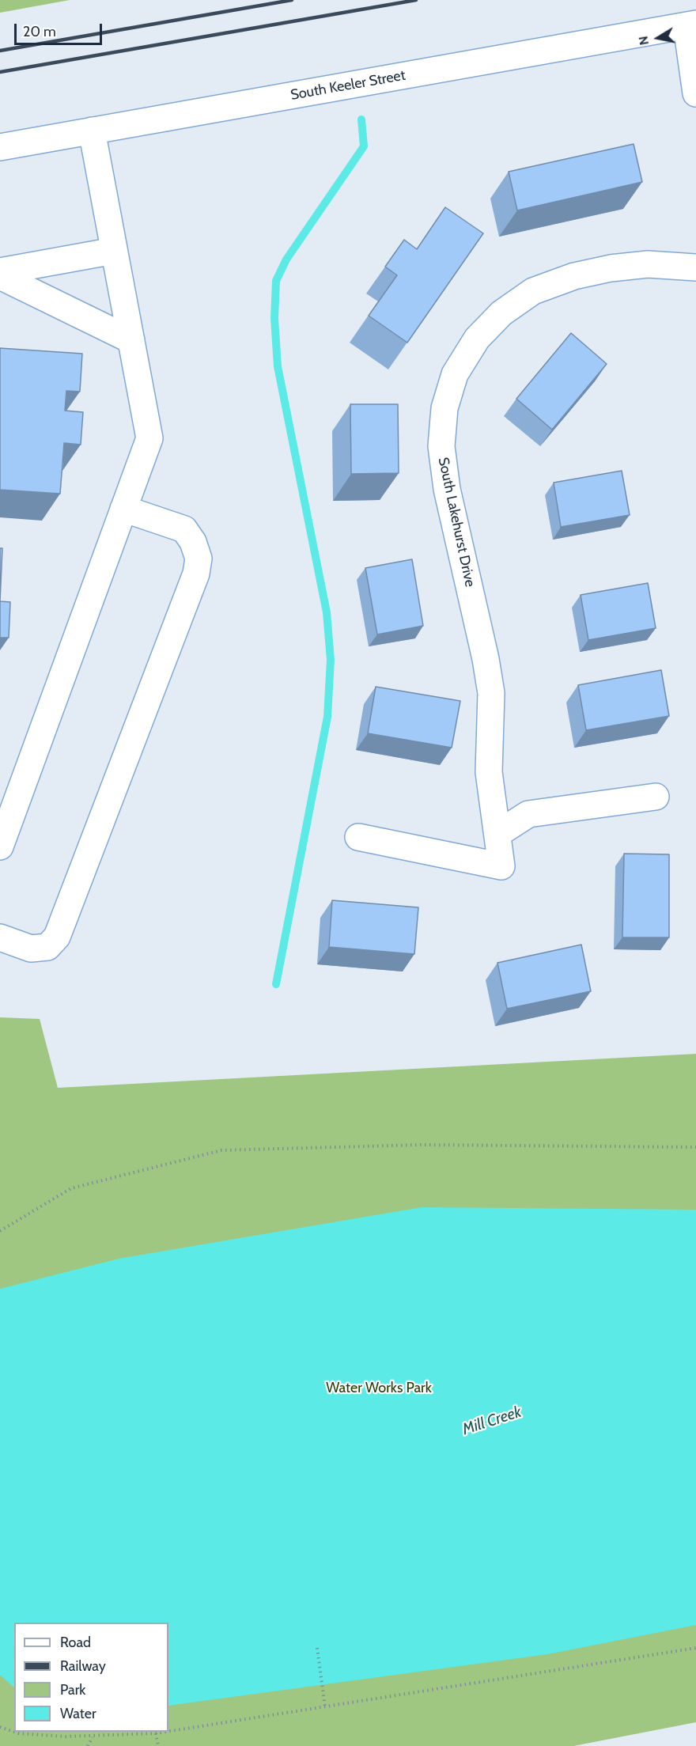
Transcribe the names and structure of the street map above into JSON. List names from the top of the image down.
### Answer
{
  "streets": {
    "street": ["South Keeler Street", "South Lakehurst Drive"]
  },
  "water": ["Mill Creek"],
  "parks": ["Water Works Park"],
  "legend": [
    "Road",
    "Railway",
    "Park",
    "Water"
  ],
  "scale_bar": "20 m",
  "north": "left"
}
